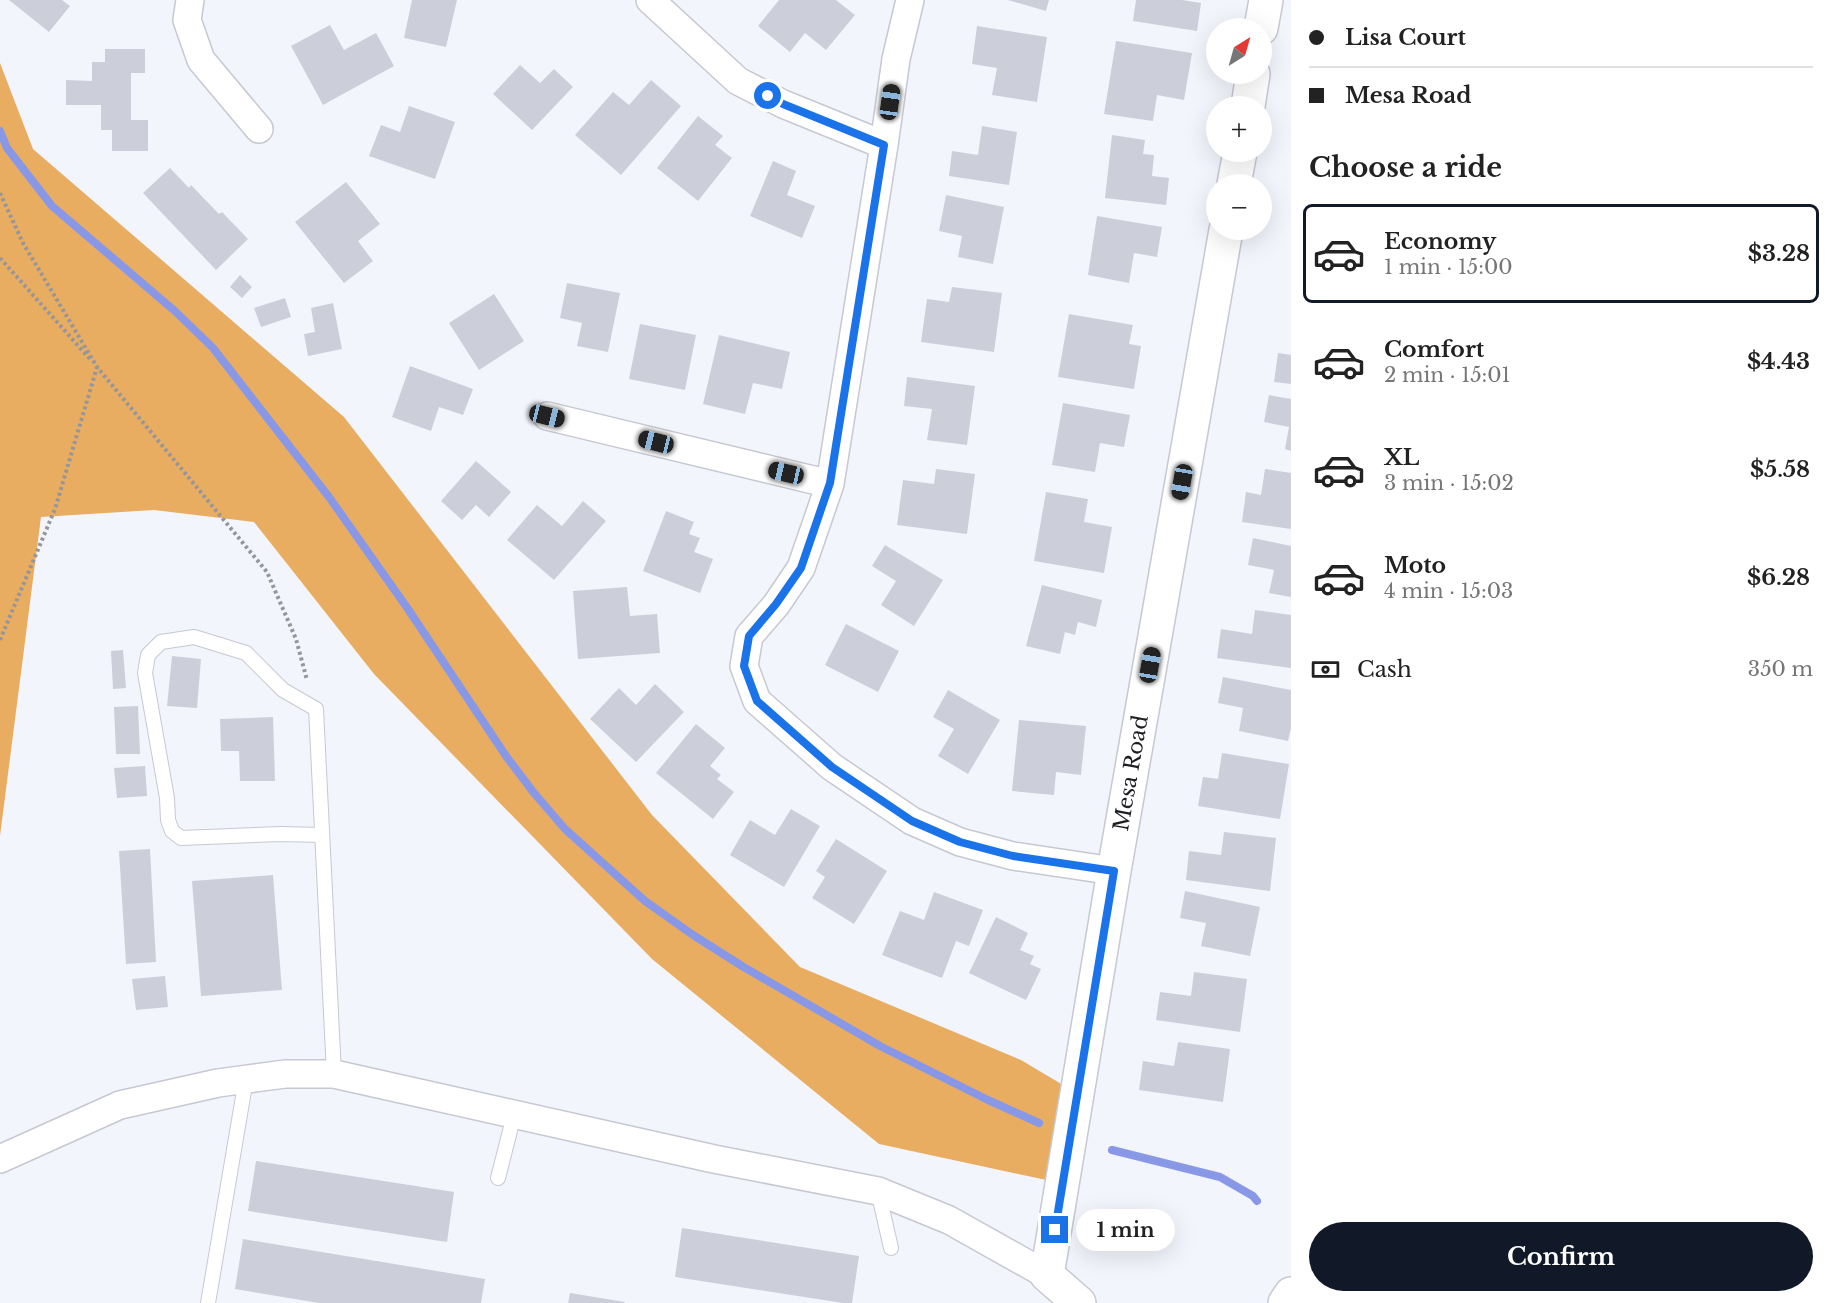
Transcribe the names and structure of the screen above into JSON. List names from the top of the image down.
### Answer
{
  "streets": {
    "street": ["Mesa Road"]
  },
  "north": "top right",
  "page": {
    "banner": ["Lisa Court", "Mesa Road"],
    "map_buttons": ["+", "−"],
    "heading": "Choose a ride",
    "list": [
      {
        "name": "Economy",
        "note": "1 min · 15:00",
        "value": "$3.28"
      },
      {
        "name": "Comfort",
        "note": "2 min · 15:01",
        "value": "$4.43"
      },
      {
        "name": "XL",
        "note": "3 min · 15:02",
        "value": "$5.58"
      },
      {
        "name": "Moto",
        "note": "4 min · 15:03",
        "value": "$6.28"
      }
    ],
    "pay": ["Cash", "350 m"],
    "bubble": "1 min",
    "buttons": "Confirm"
  }
}
